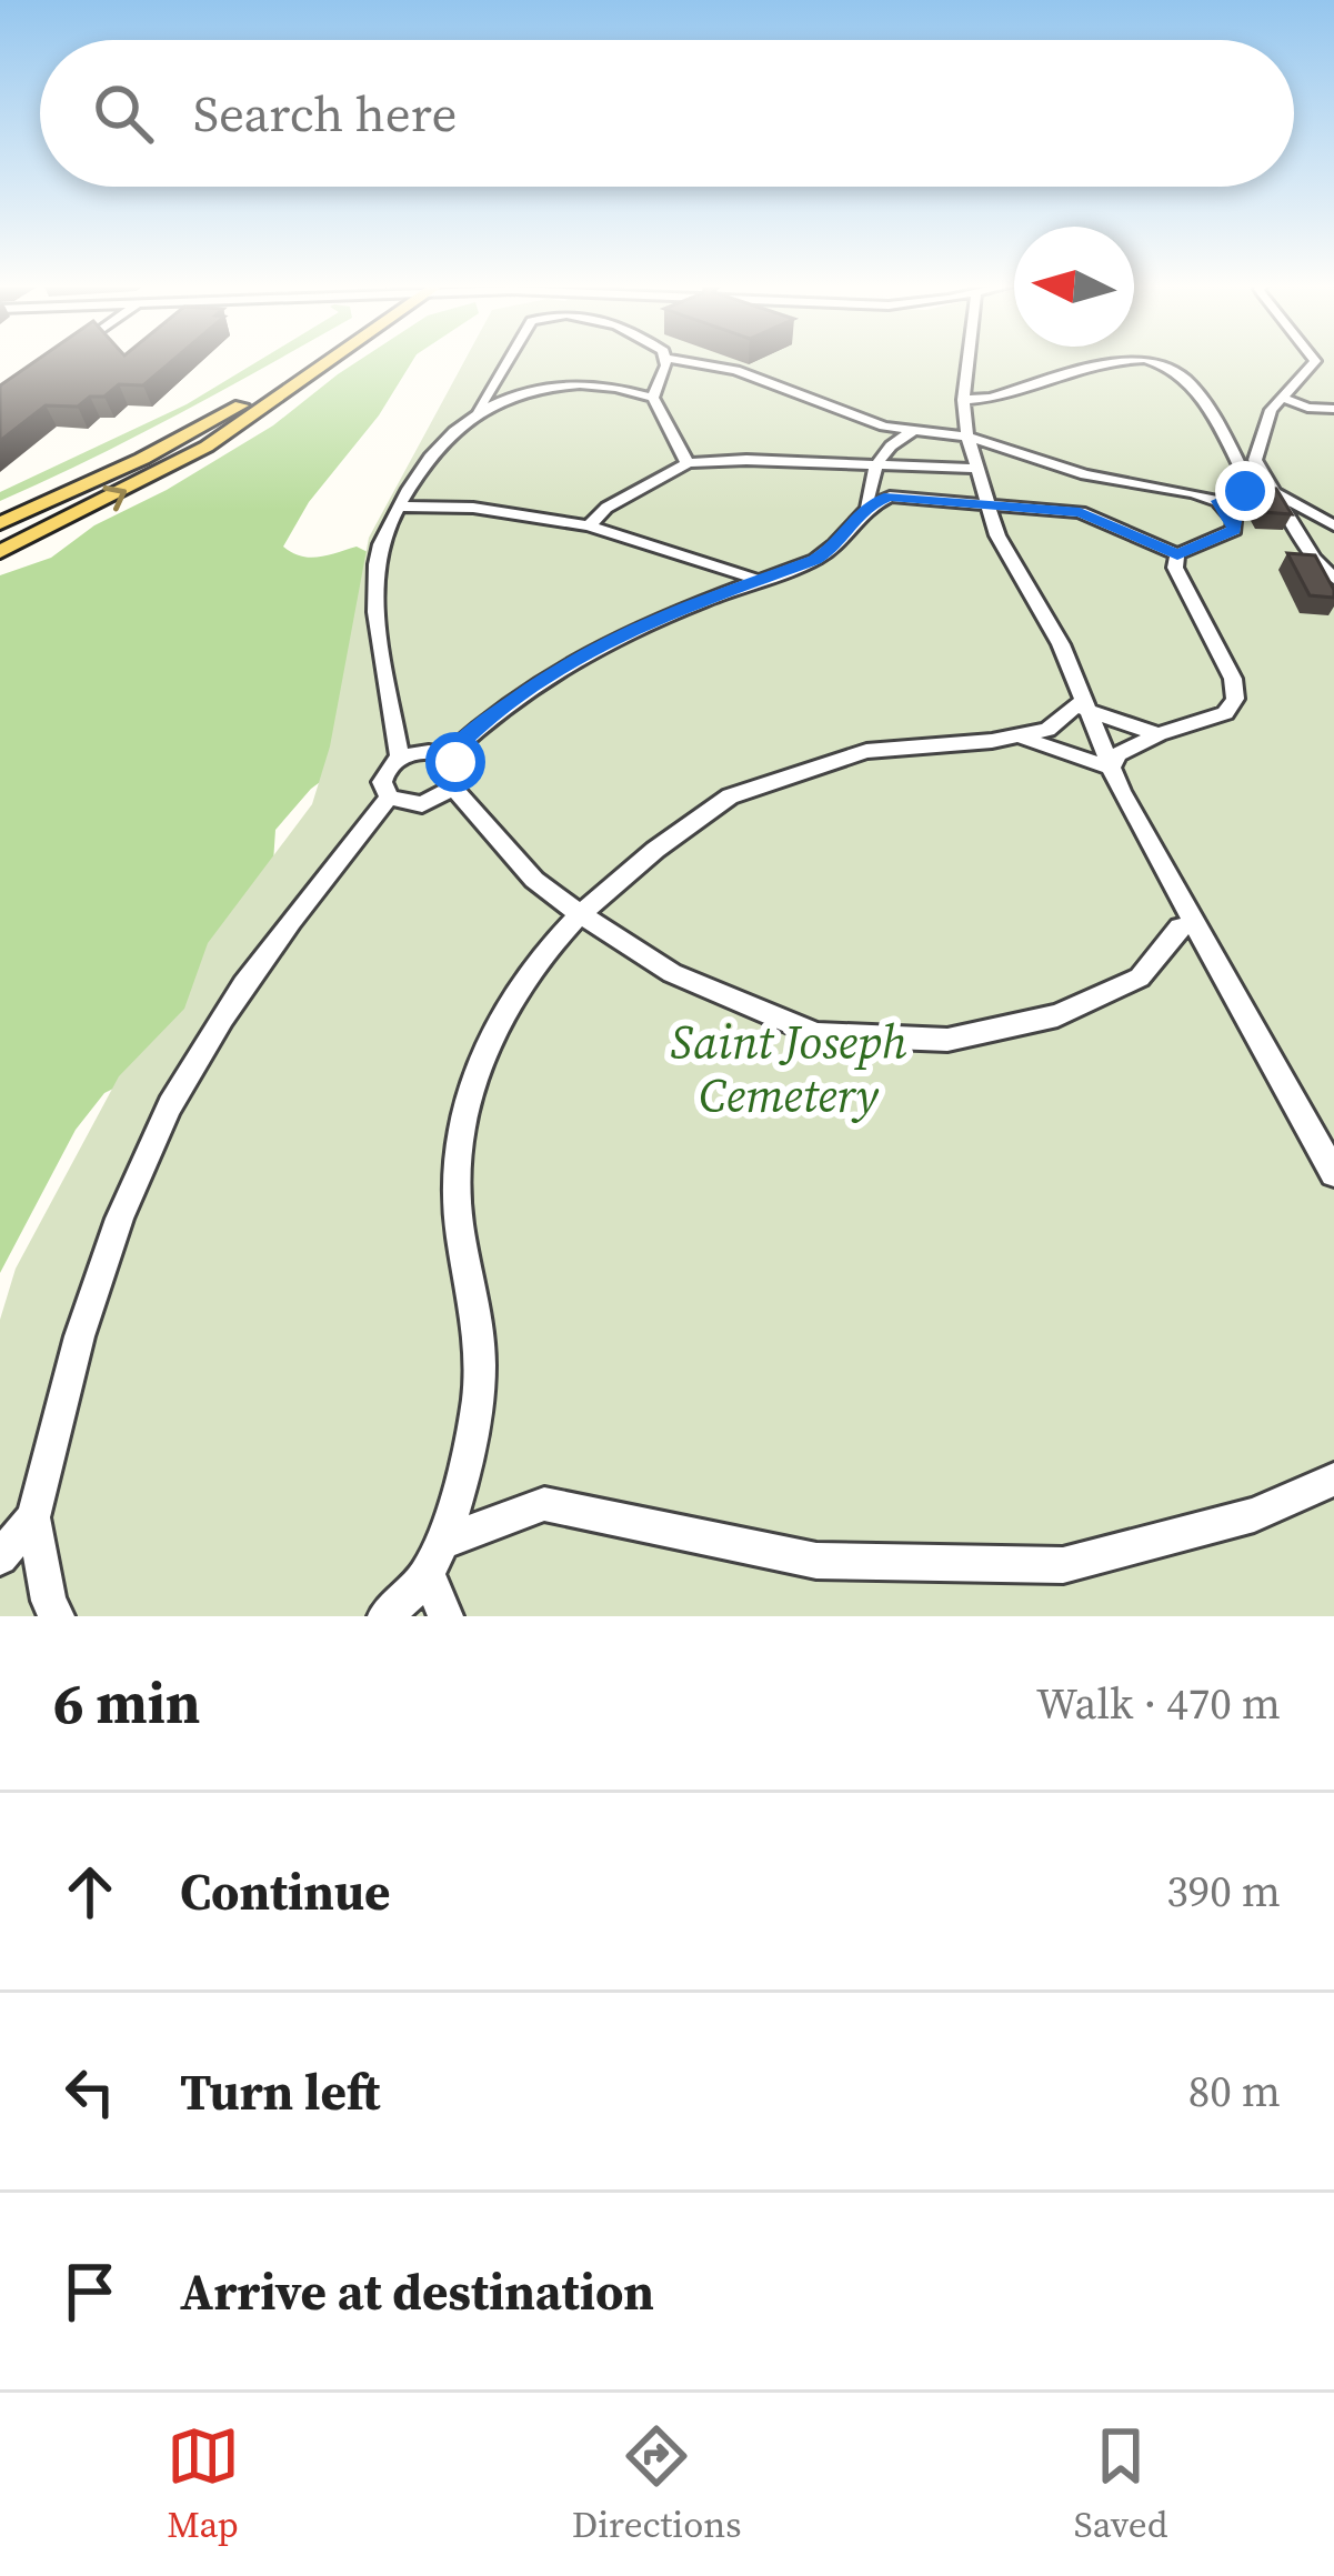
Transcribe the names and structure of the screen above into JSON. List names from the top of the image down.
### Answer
{
  "parks": ["Saint Joseph Cemetery"],
  "north": "left",
  "page": {
    "search": "Search here",
    "heading": ["6 min", "Walk · 470 m"],
    "list": [
      ["Continue", "390 m"],
      ["Turn left", "80 m"],
      "Arrive at destination"
    ],
    "nav": ["Map", "Directions", "Saved"]
  }
}
